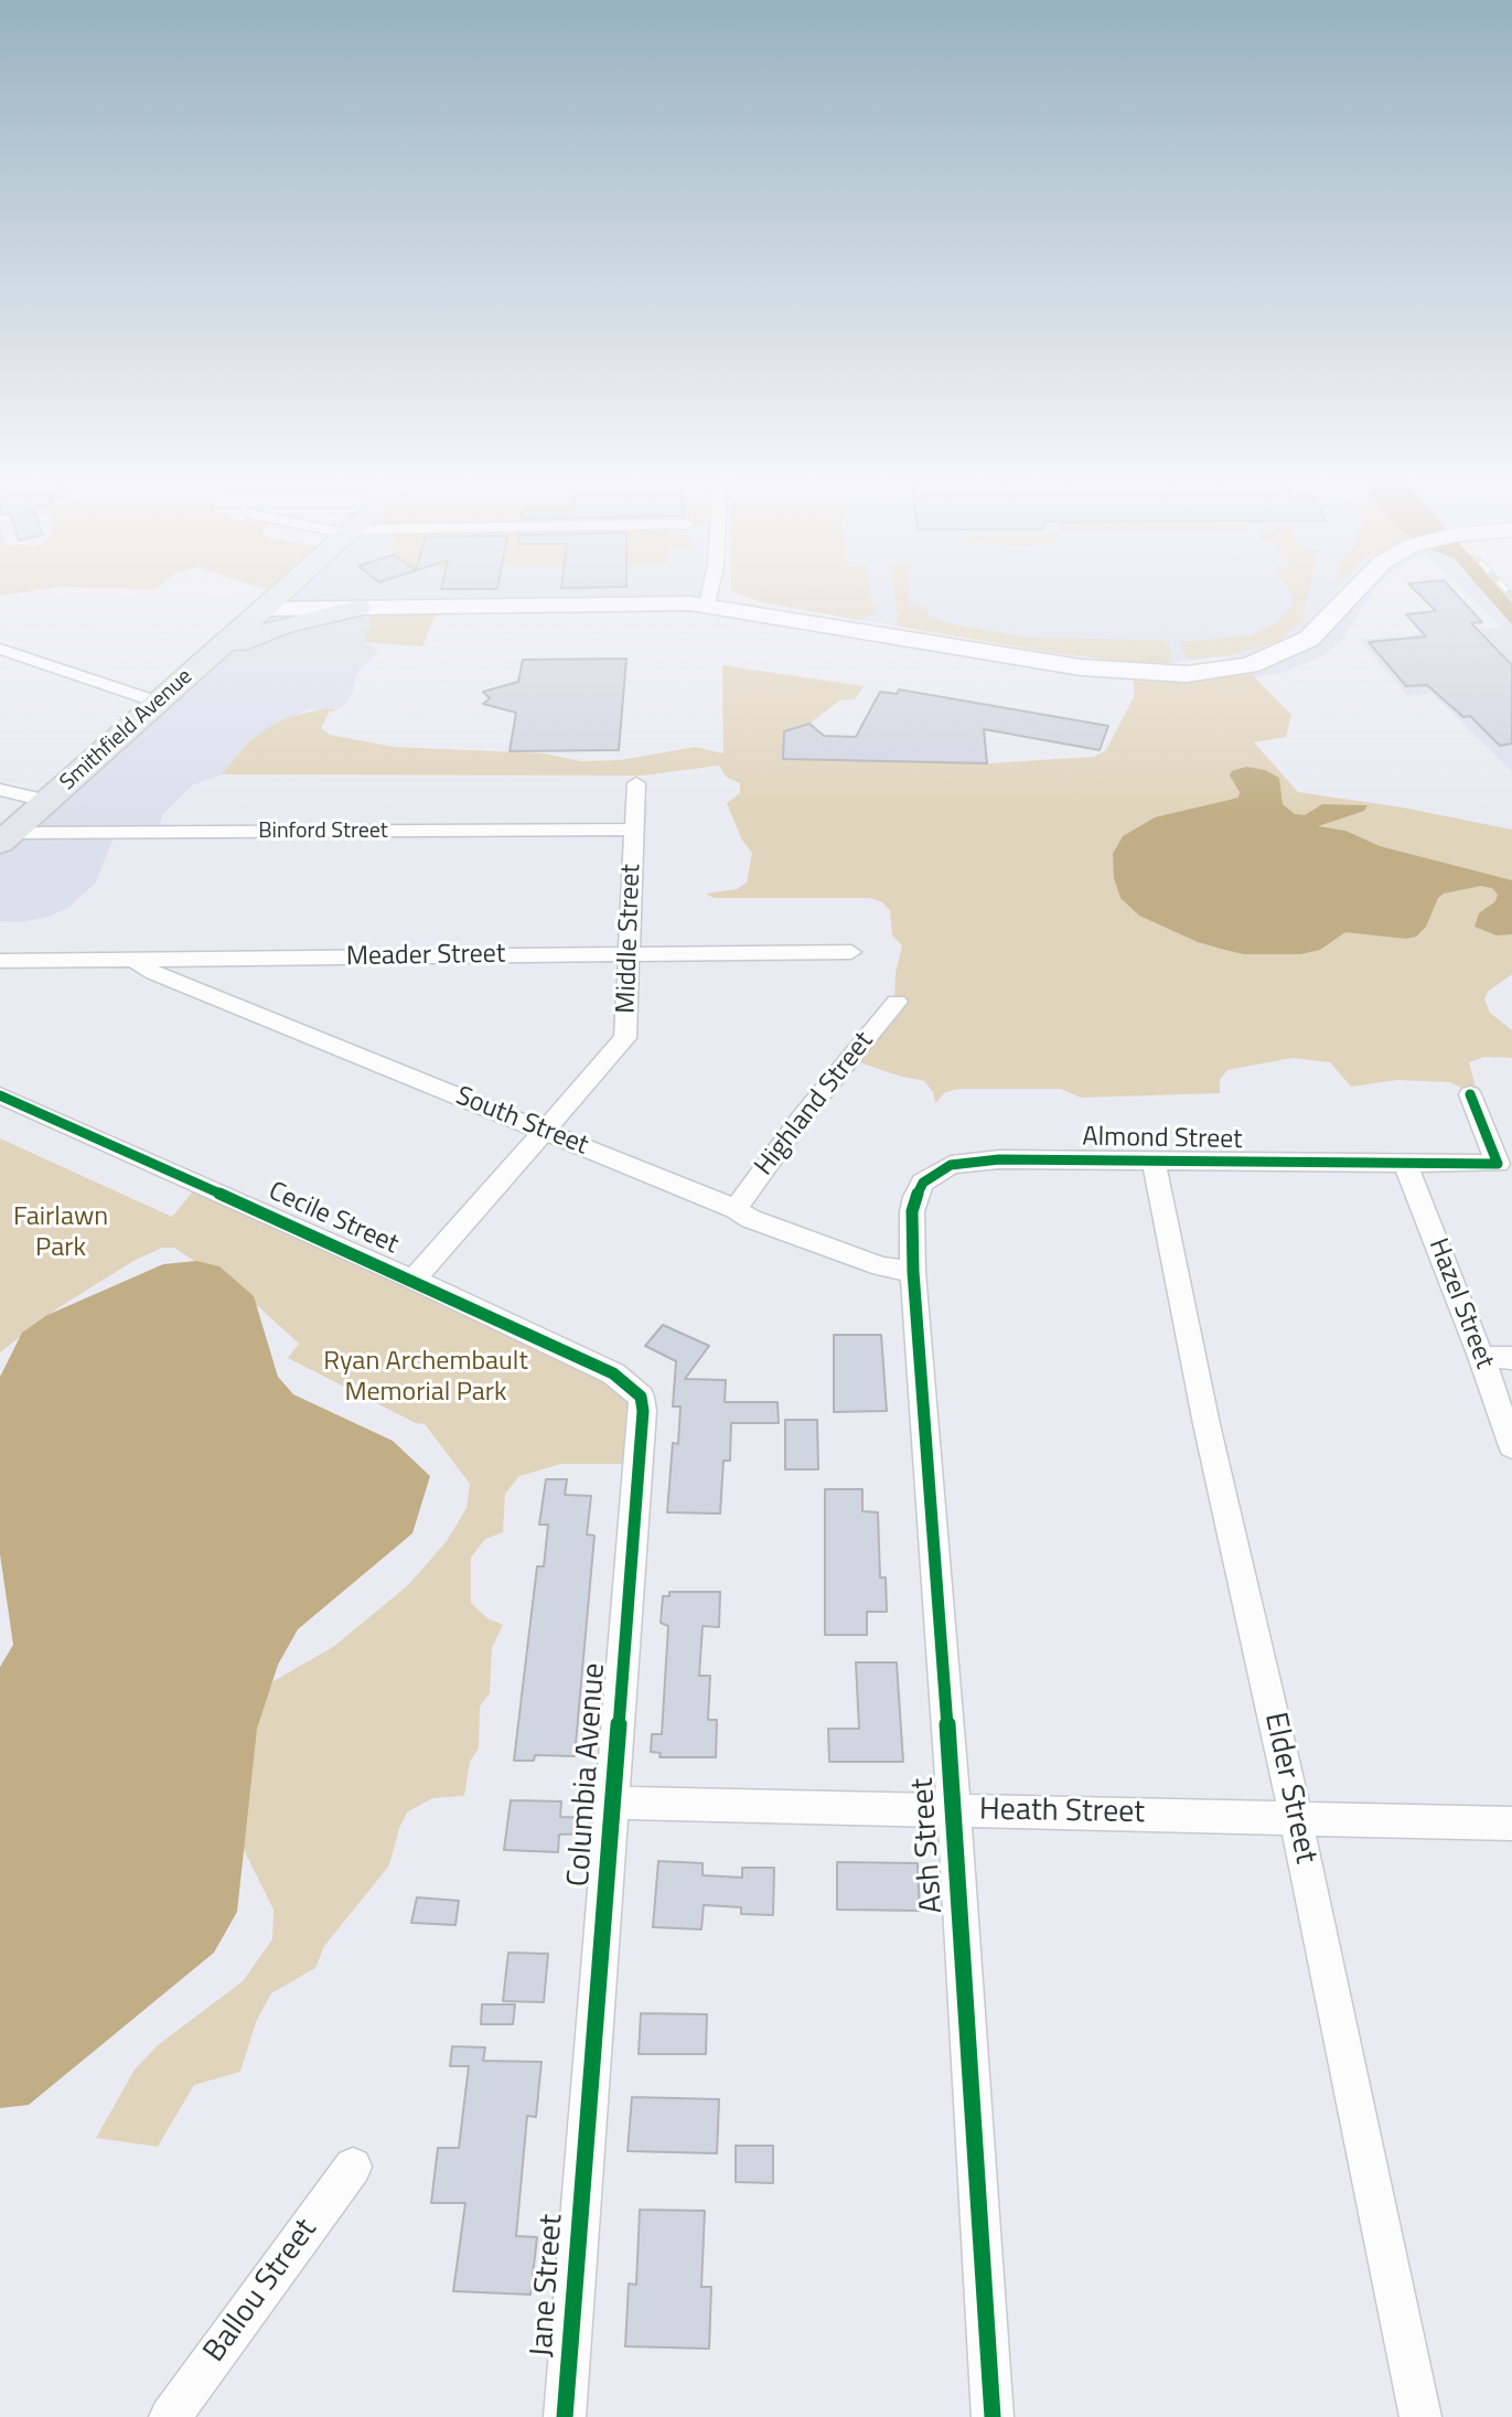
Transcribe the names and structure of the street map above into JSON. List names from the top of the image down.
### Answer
{
  "streets": {
    "main road": ["Smithfield Avenue"],
    "street": [
      "Binford Street",
      "Middle Street",
      "Meader Street",
      "Highland Street",
      "South Street",
      "Almond Street",
      "Cecile Street",
      "Hazel Street",
      "Columbia Avenue",
      "Elder Street",
      "Heath Street",
      "Ash Street",
      "Jane Street",
      "Ballou Street"
    ]
  },
  "crossings": [
    ["Smithfield Avenue", "Binford Street"],
    ["Binford Street", "Middle Street"],
    ["Middle Street", "Meader Street"],
    ["Middle Street", "South Street"],
    ["Middle Street", "Cecile Street"],
    ["Meader Street", "South Street"],
    ["Highland Street", "South Street"],
    ["South Street", "Almond Street"],
    ["South Street", "Ash Street"],
    ["Almond Street", "Hazel Street"],
    ["Almond Street", "Elder Street"],
    ["Almond Street", "Ash Street"],
    ["Cecile Street", "Columbia Avenue"],
    ["Columbia Avenue", "Heath Street"],
    ["Columbia Avenue", "Jane Street"],
    ["Elder Street", "Heath Street"],
    ["Heath Street", "Ash Street"]
  ],
  "parks": ["Fairlawn Park", "Ryan Archembault Memorial Park"]
}
